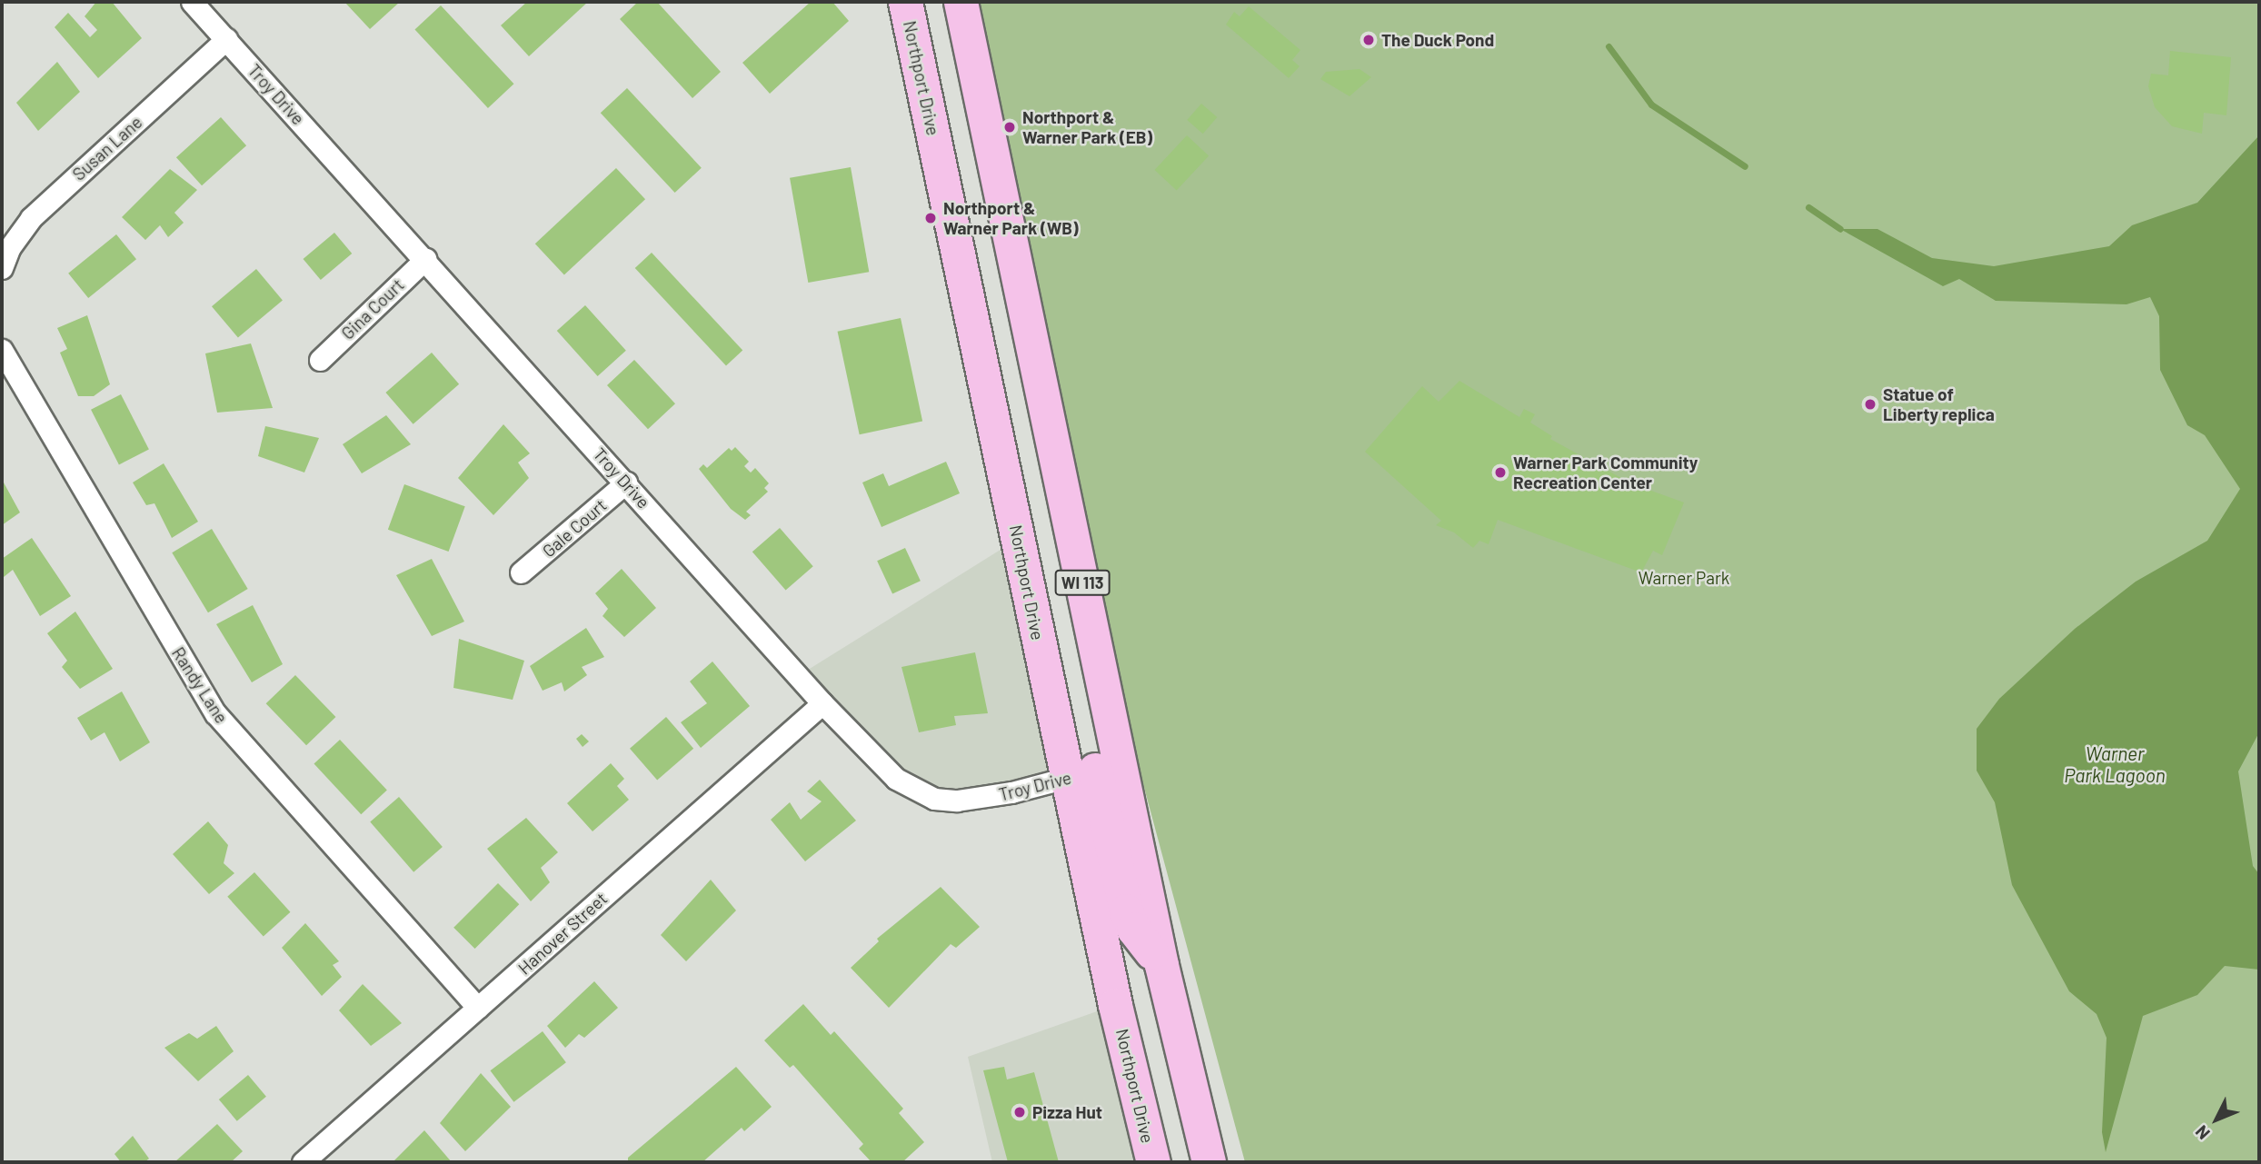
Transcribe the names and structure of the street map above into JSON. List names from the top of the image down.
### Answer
{
  "streets": {
    "main road": ["Northport Drive", "WI 113"],
    "street": [
      "Troy Drive",
      "Susan Lane",
      "Gina Court",
      "Gale Court",
      "Randy Lane",
      "Hanover Street"
    ]
  },
  "crossings": [
    ["Northport Drive", "Troy Drive"],
    ["Troy Drive", "Susan Lane"],
    ["Troy Drive", "Gina Court"],
    ["Troy Drive", "Gale Court"],
    ["Troy Drive", "Hanover Street"],
    ["Randy Lane", "Hanover Street"]
  ],
  "water": ["Warner Park Lagoon"],
  "parks": ["Warner Park"],
  "places": [
    "The Duck Pond",
    "Northport & Warner Park (EB)",
    "Northport & Warner Park (WB)",
    "Statue of Liberty replica",
    "Warner Park Community Recreation Center",
    "Pizza Hut"
  ],
  "north": "bottom left"
}
